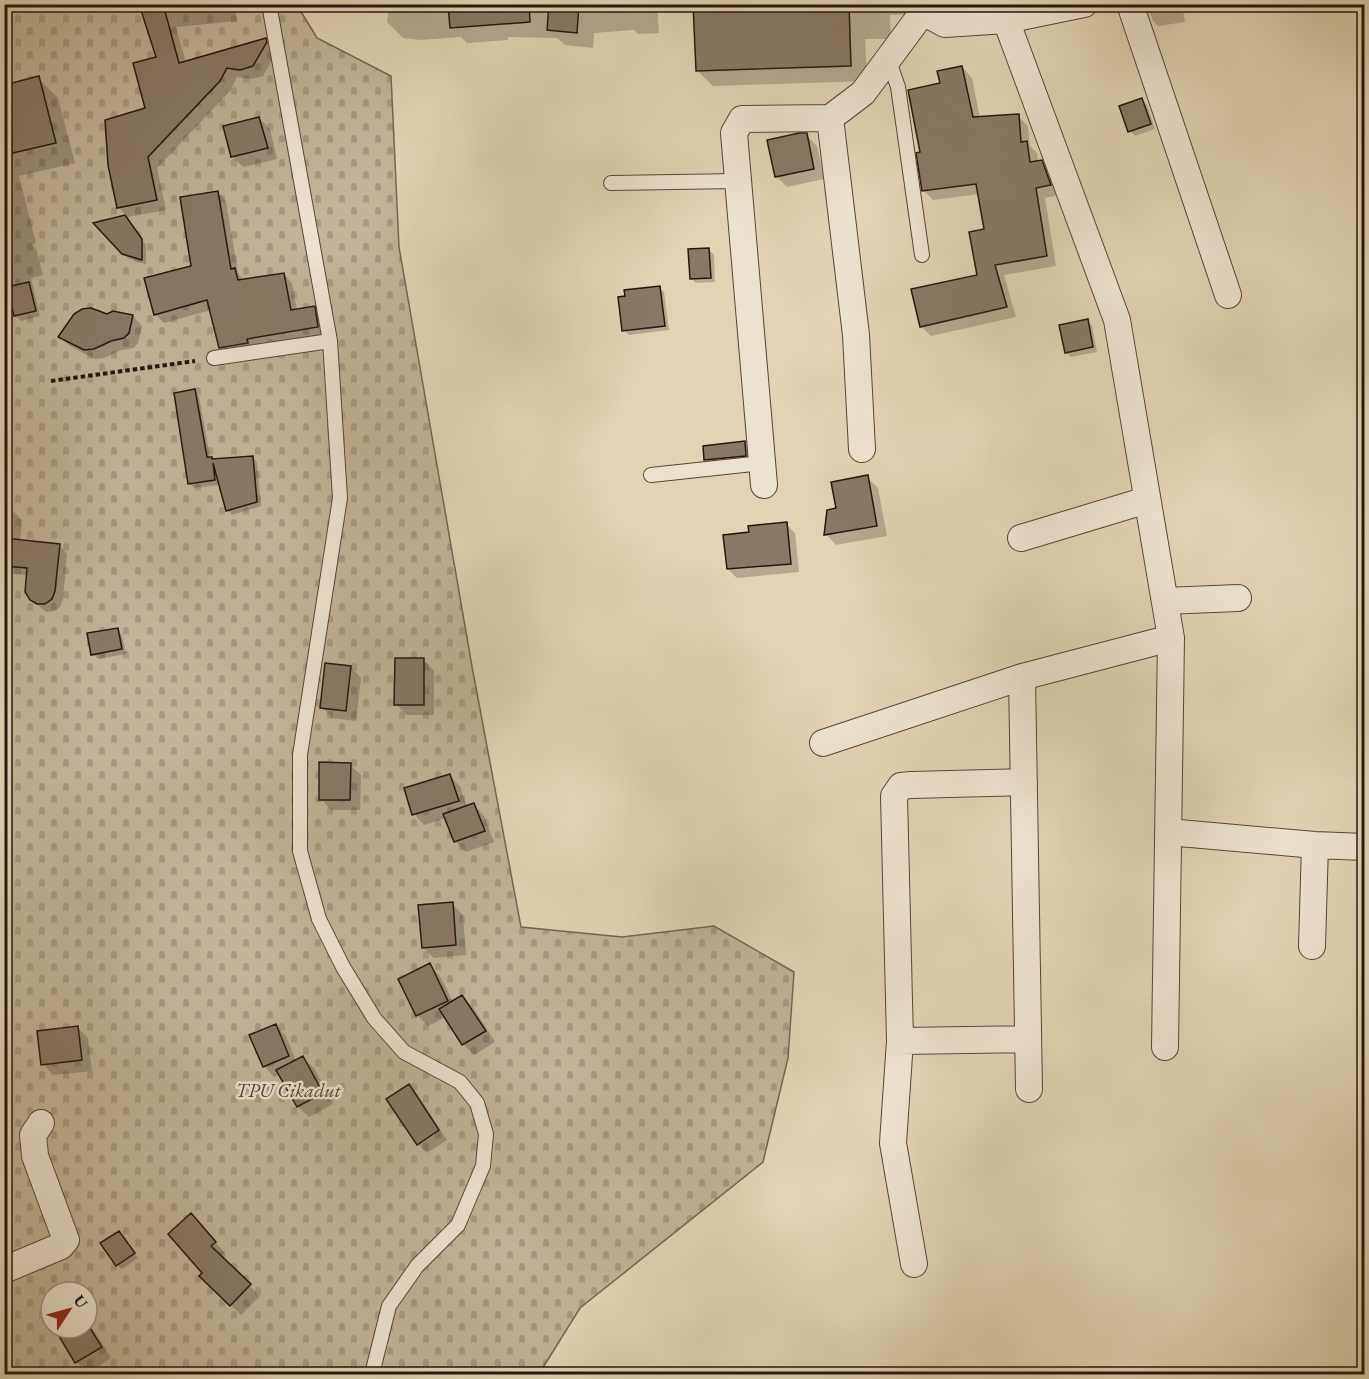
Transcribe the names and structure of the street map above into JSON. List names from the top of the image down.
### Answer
{
  "parks": ["TPU Cikadut"],
  "north": "top right"
}
